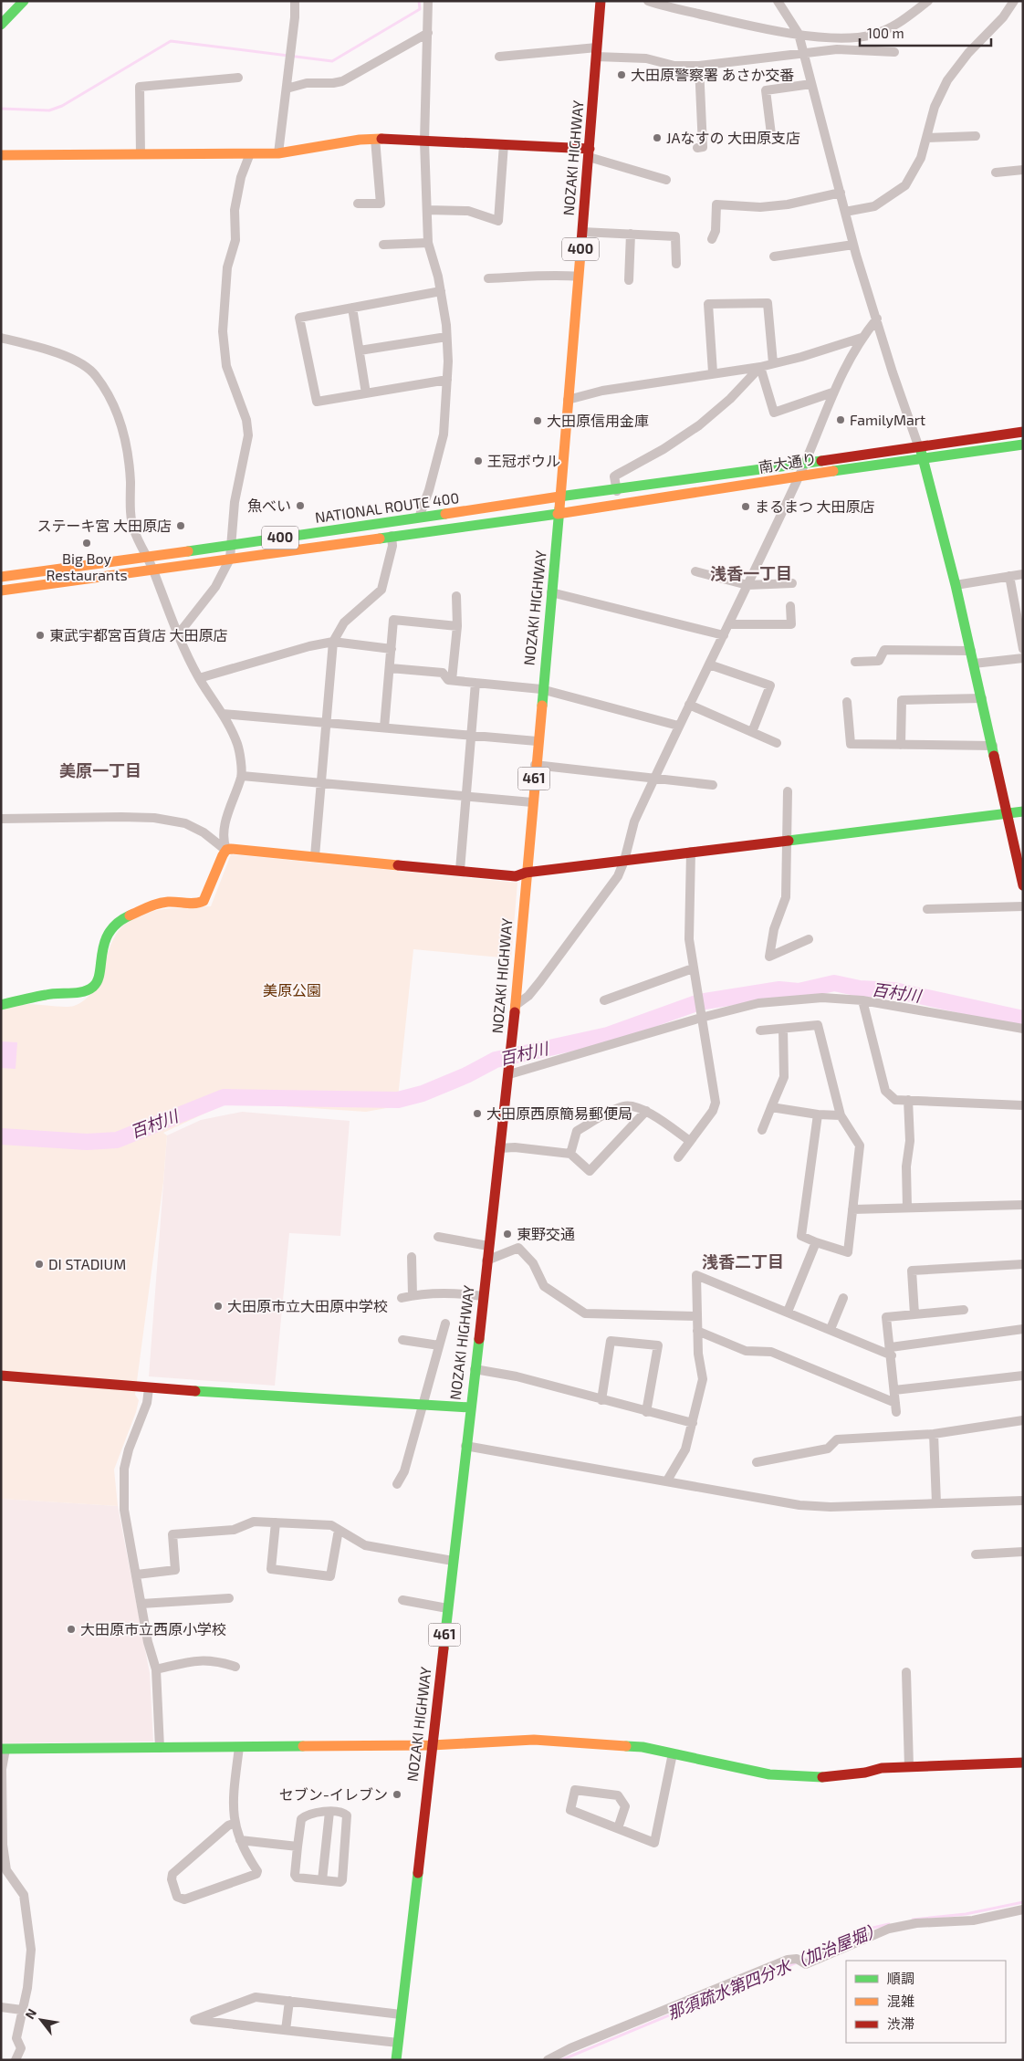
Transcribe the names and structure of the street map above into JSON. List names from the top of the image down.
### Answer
{
  "streets": {
    "main road": [
      "NOZAKI HIGHWAY",
      "400",
      "南大通り",
      "NATIONAL ROUTE 400",
      "461"
    ]
  },
  "crossings": [
    ["NOZAKI HIGHWAY", "南大通り"],
    ["NOZAKI HIGHWAY", "NATIONAL ROUTE 400"],
    ["南大通り", "NATIONAL ROUTE 400"]
  ],
  "districts": ["浅香一丁目", "美原一丁目", "浅香二丁目"],
  "water": ["百村川", "那須疏水第四分水（加治屋堀）"],
  "parks": ["美原公園"],
  "places": [
    "大田原警察署 あさか交番",
    "JAなすの 大田原支店",
    "FamilyMart",
    "大田原信用金庫",
    "王冠ボウル",
    "魚べい",
    "まるまつ 大田原店",
    "ステーキ宮 大田原店",
    "Big Boy Restaurants",
    "東武宇都宮百貨店 大田原店",
    "大田原西原簡易郵便局",
    "東野交通",
    "DI STADIUM",
    "大田原市立大田原中学校",
    "大田原市立西原小学校",
    "セブン-イレブン"
  ],
  "legend": ["順調", "混雑", "渋滞"],
  "scale_bar": "100 m",
  "north": "top left"
}
